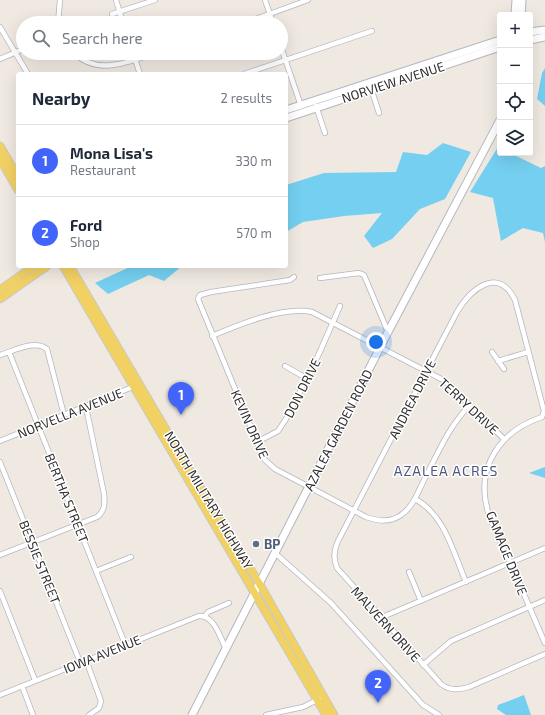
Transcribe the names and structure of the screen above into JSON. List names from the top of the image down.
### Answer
{
  "streets": {
    "main road": ["NORVIEW AVENUE", "AZALEA GARDEN ROAD", "NORTH MILITARY HIGHWAY"],
    "street": [
      "DON DRIVE",
      "ANDREA DRIVE",
      "TERRY DRIVE",
      "NORVELLA AVENUE",
      "KEVIN DRIVE",
      "BERTHA STREET",
      "GAMAGE DRIVE",
      "BESSIE STREET",
      "MALVERN DRIVE",
      "IOWA AVENUE"
    ]
  },
  "crossings": [
    ["DON DRIVE", "TERRY DRIVE"],
    ["DON DRIVE", "KEVIN DRIVE"],
    ["ANDREA DRIVE", "TERRY DRIVE"],
    ["ANDREA DRIVE", "KEVIN DRIVE"],
    ["ANDREA DRIVE", "GAMAGE DRIVE"],
    ["ANDREA DRIVE", "MALVERN DRIVE"],
    ["TERRY DRIVE", "KEVIN DRIVE"],
    ["TERRY DRIVE", "AZALEA GARDEN ROAD"],
    ["TERRY DRIVE", "GAMAGE DRIVE"],
    ["NORVELLA AVENUE", "BERTHA STREET"],
    ["NORVELLA AVENUE", "NORTH MILITARY HIGHWAY"],
    ["KEVIN DRIVE", "AZALEA GARDEN ROAD"],
    ["AZALEA GARDEN ROAD", "NORTH MILITARY HIGHWAY"],
    ["BERTHA STREET", "IOWA AVENUE"],
    ["BESSIE STREET", "IOWA AVENUE"]
  ],
  "districts": ["AZALEA ACRES"],
  "places": ["BP"],
  "page": {
    "map_buttons": ["+", "−"],
    "search": "Search here",
    "heading": ["Nearby", "2 results"],
    "list": [
      {
        "mark": "1",
        "name": "Mona Lisa's",
        "note": "Restaurant",
        "value": "330 m"
      },
      {
        "mark": "2",
        "name": "Ford",
        "note": "Shop",
        "value": "570 m"
      }
    ],
    "pins": ["1", "2"]
  }
}
